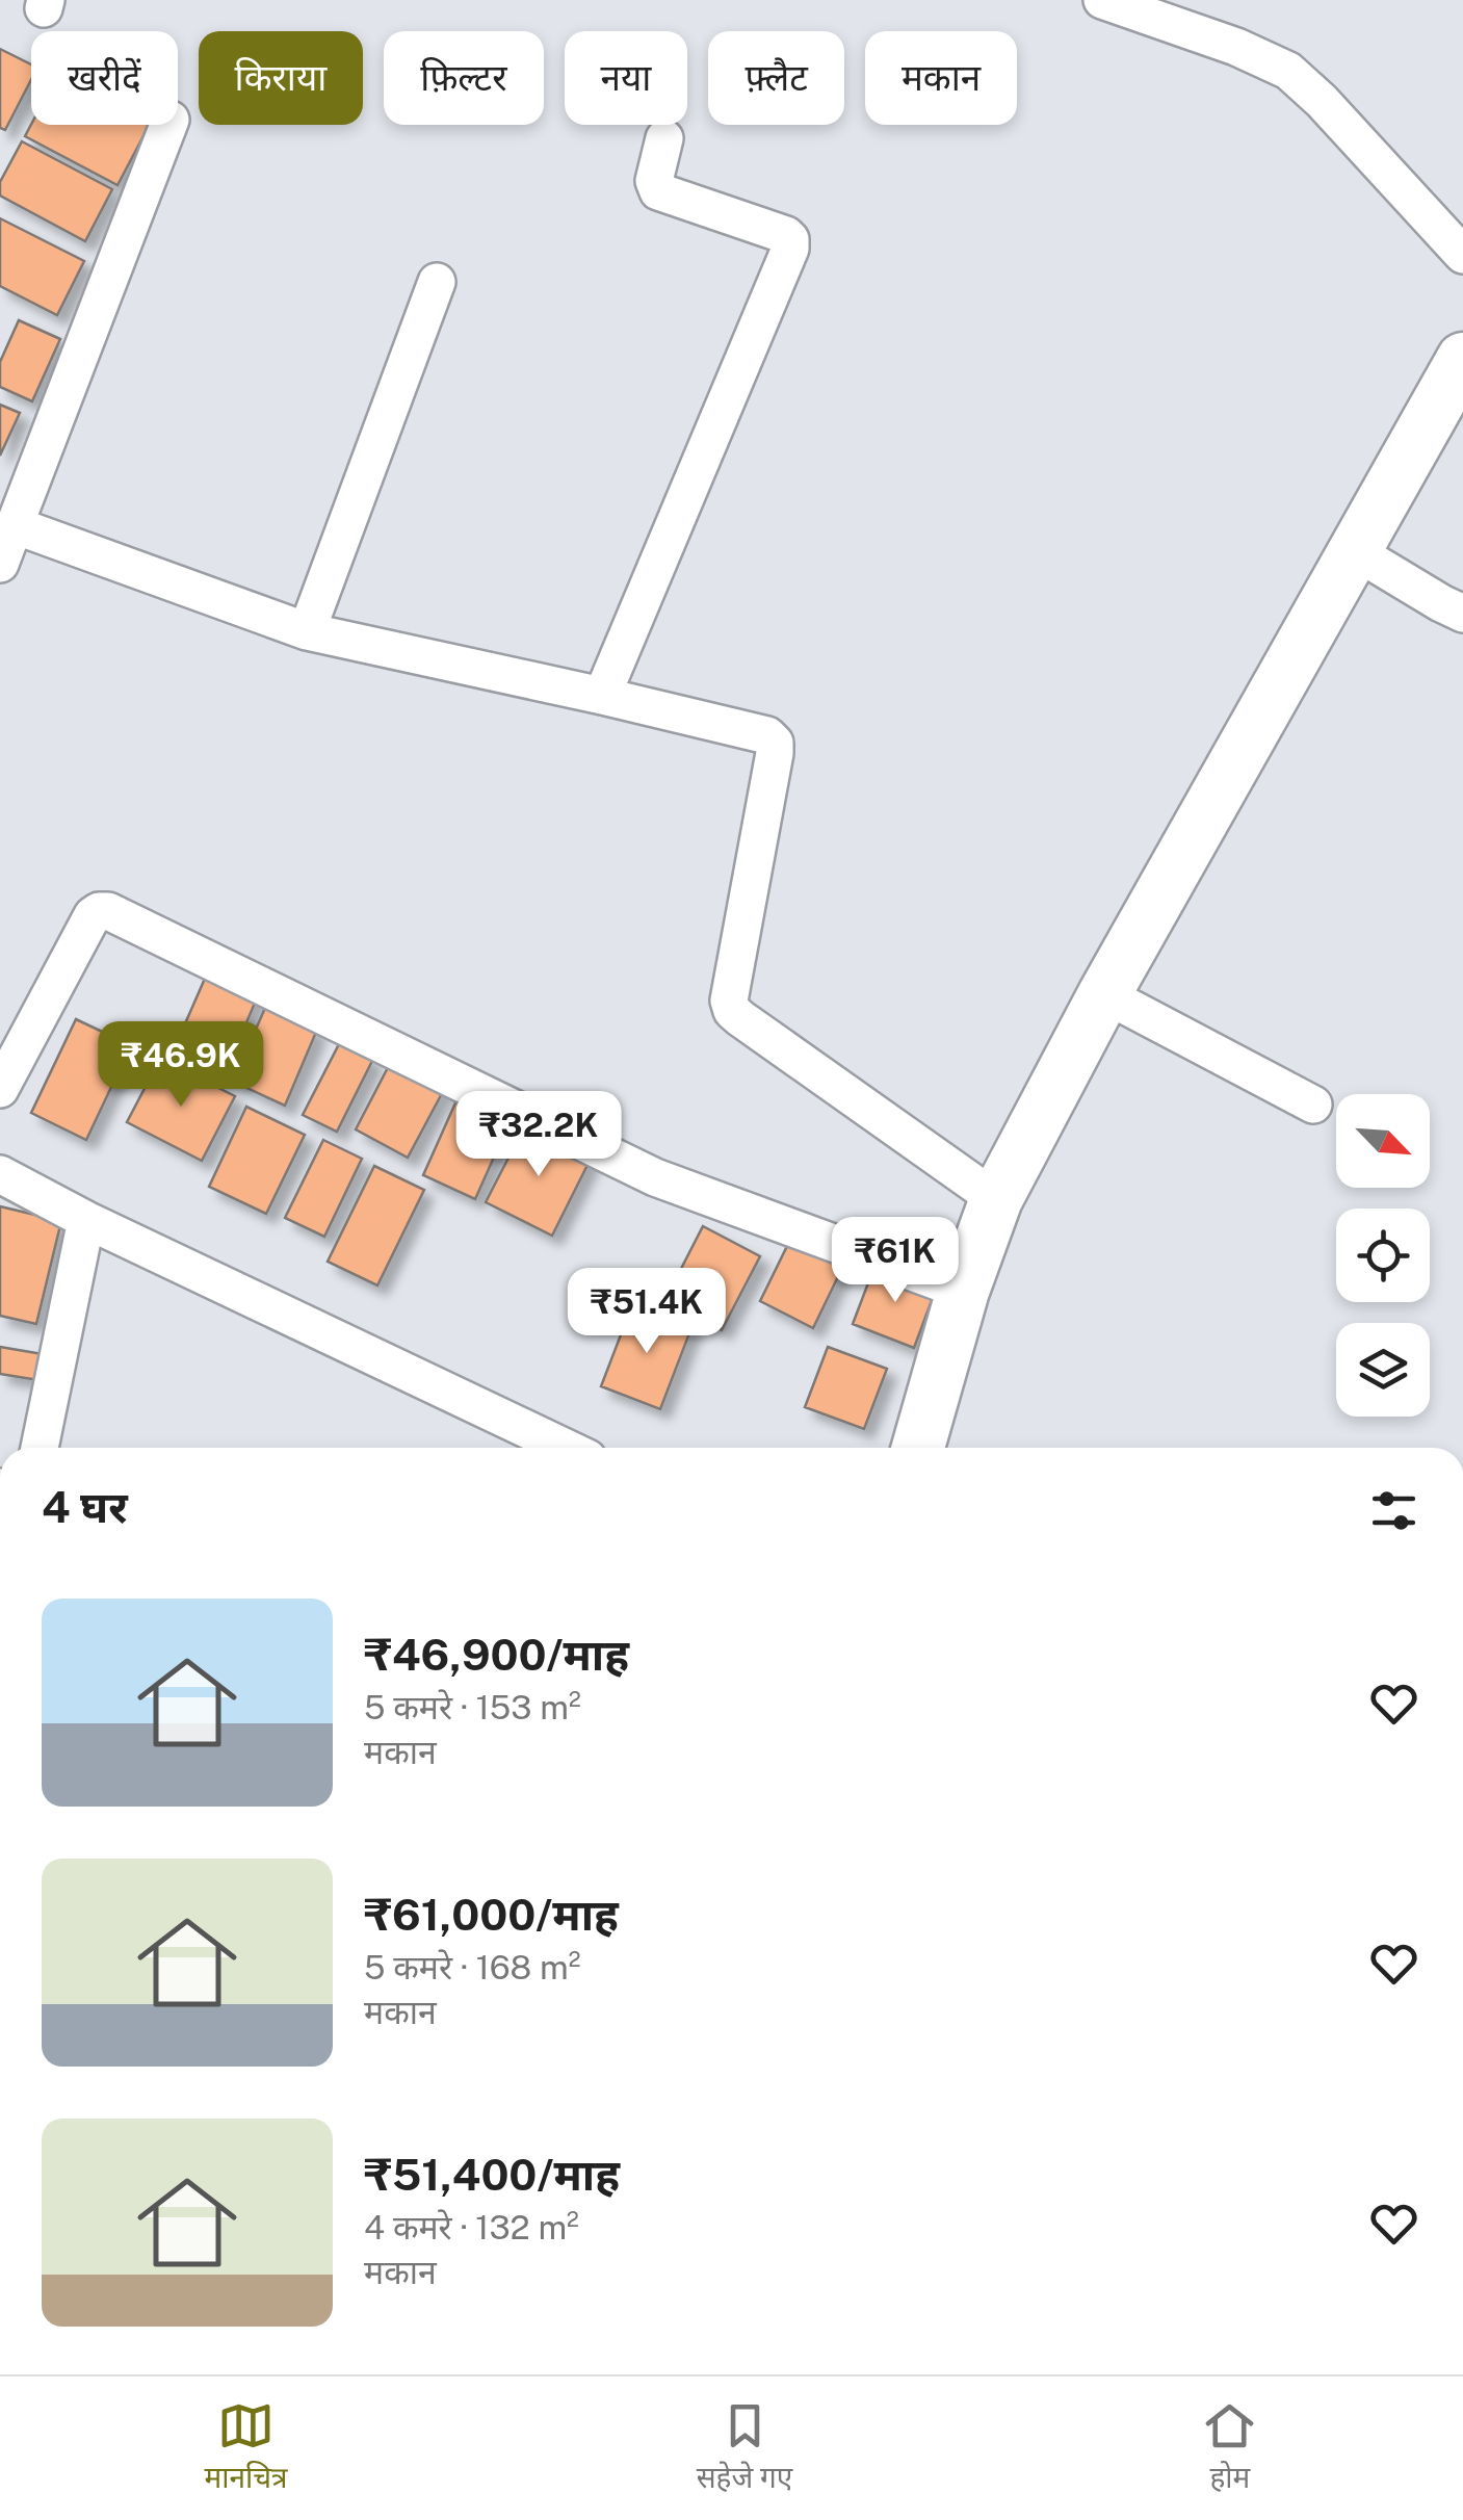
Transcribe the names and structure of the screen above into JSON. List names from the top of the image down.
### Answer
{
  "north": "bottom right",
  "page": {
    "chip": [
      "खरीदें",
      "किराया",
      "फ़िल्टर",
      "नया",
      "फ़्लैट",
      "मकान"
    ],
    "price": [
      "₹46.9K",
      "₹32.2K",
      "₹61K",
      "₹51.4K"
    ],
    "heading": "4 घर",
    "list": [
      {
        "name": "₹46,900/माह",
        "note": "5 कमरे · 153 m² · मकान"
      },
      {
        "name": "₹61,000/माह",
        "note": "5 कमरे · 168 m² · मकान"
      },
      {
        "name": "₹51,400/माह",
        "note": "4 कमरे · 132 m² · मकान"
      }
    ],
    "tabs": ["मानचित्र", "सहेजे गए", "होम"]
  }
}
